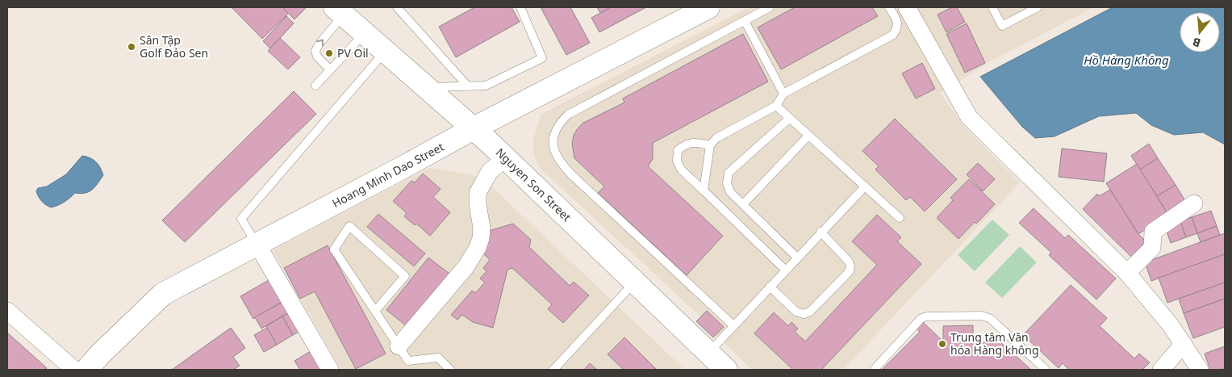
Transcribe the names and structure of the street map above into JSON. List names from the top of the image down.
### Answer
{
  "streets": {
    "street": ["Hoang Minh Dao Street", "Nguyen Son Street"]
  },
  "crossings": [
    ["Hoang Minh Dao Street", "Nguyen Son Street"]
  ],
  "water": ["Hồ Hàng Không"],
  "places": ["Sân Tập Golf Đảo Sen", "PV Oil", "Trung tâm Văn hóa Hàng không"],
  "north": "bottom"
}
